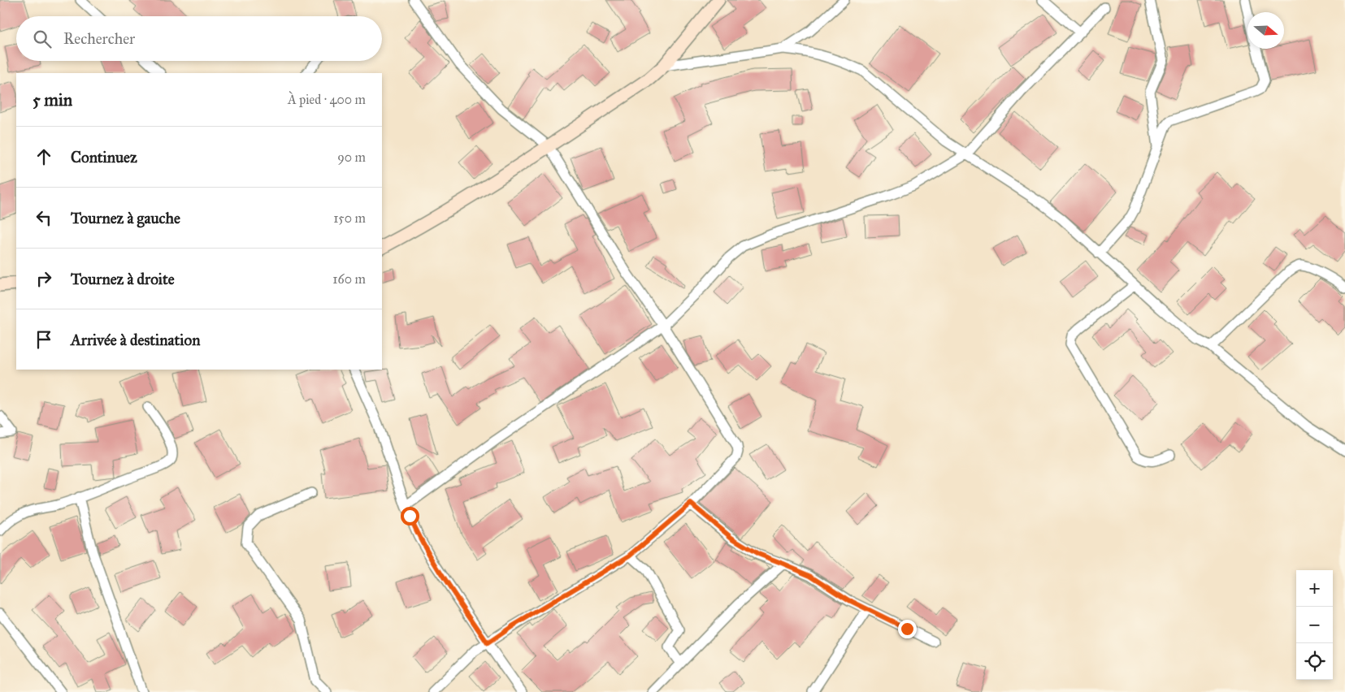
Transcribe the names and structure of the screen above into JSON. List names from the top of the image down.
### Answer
{
  "north": "right",
  "page": {
    "search": "Rechercher",
    "heading": ["5 min", "À pied · 400 m"],
    "list": [
      ["Continuez", "90 m"],
      ["Tournez à gauche", "150 m"],
      ["Tournez à droite", "160 m"],
      "Arrivée à destination"
    ],
    "map_buttons": ["+", "−"]
  }
}
